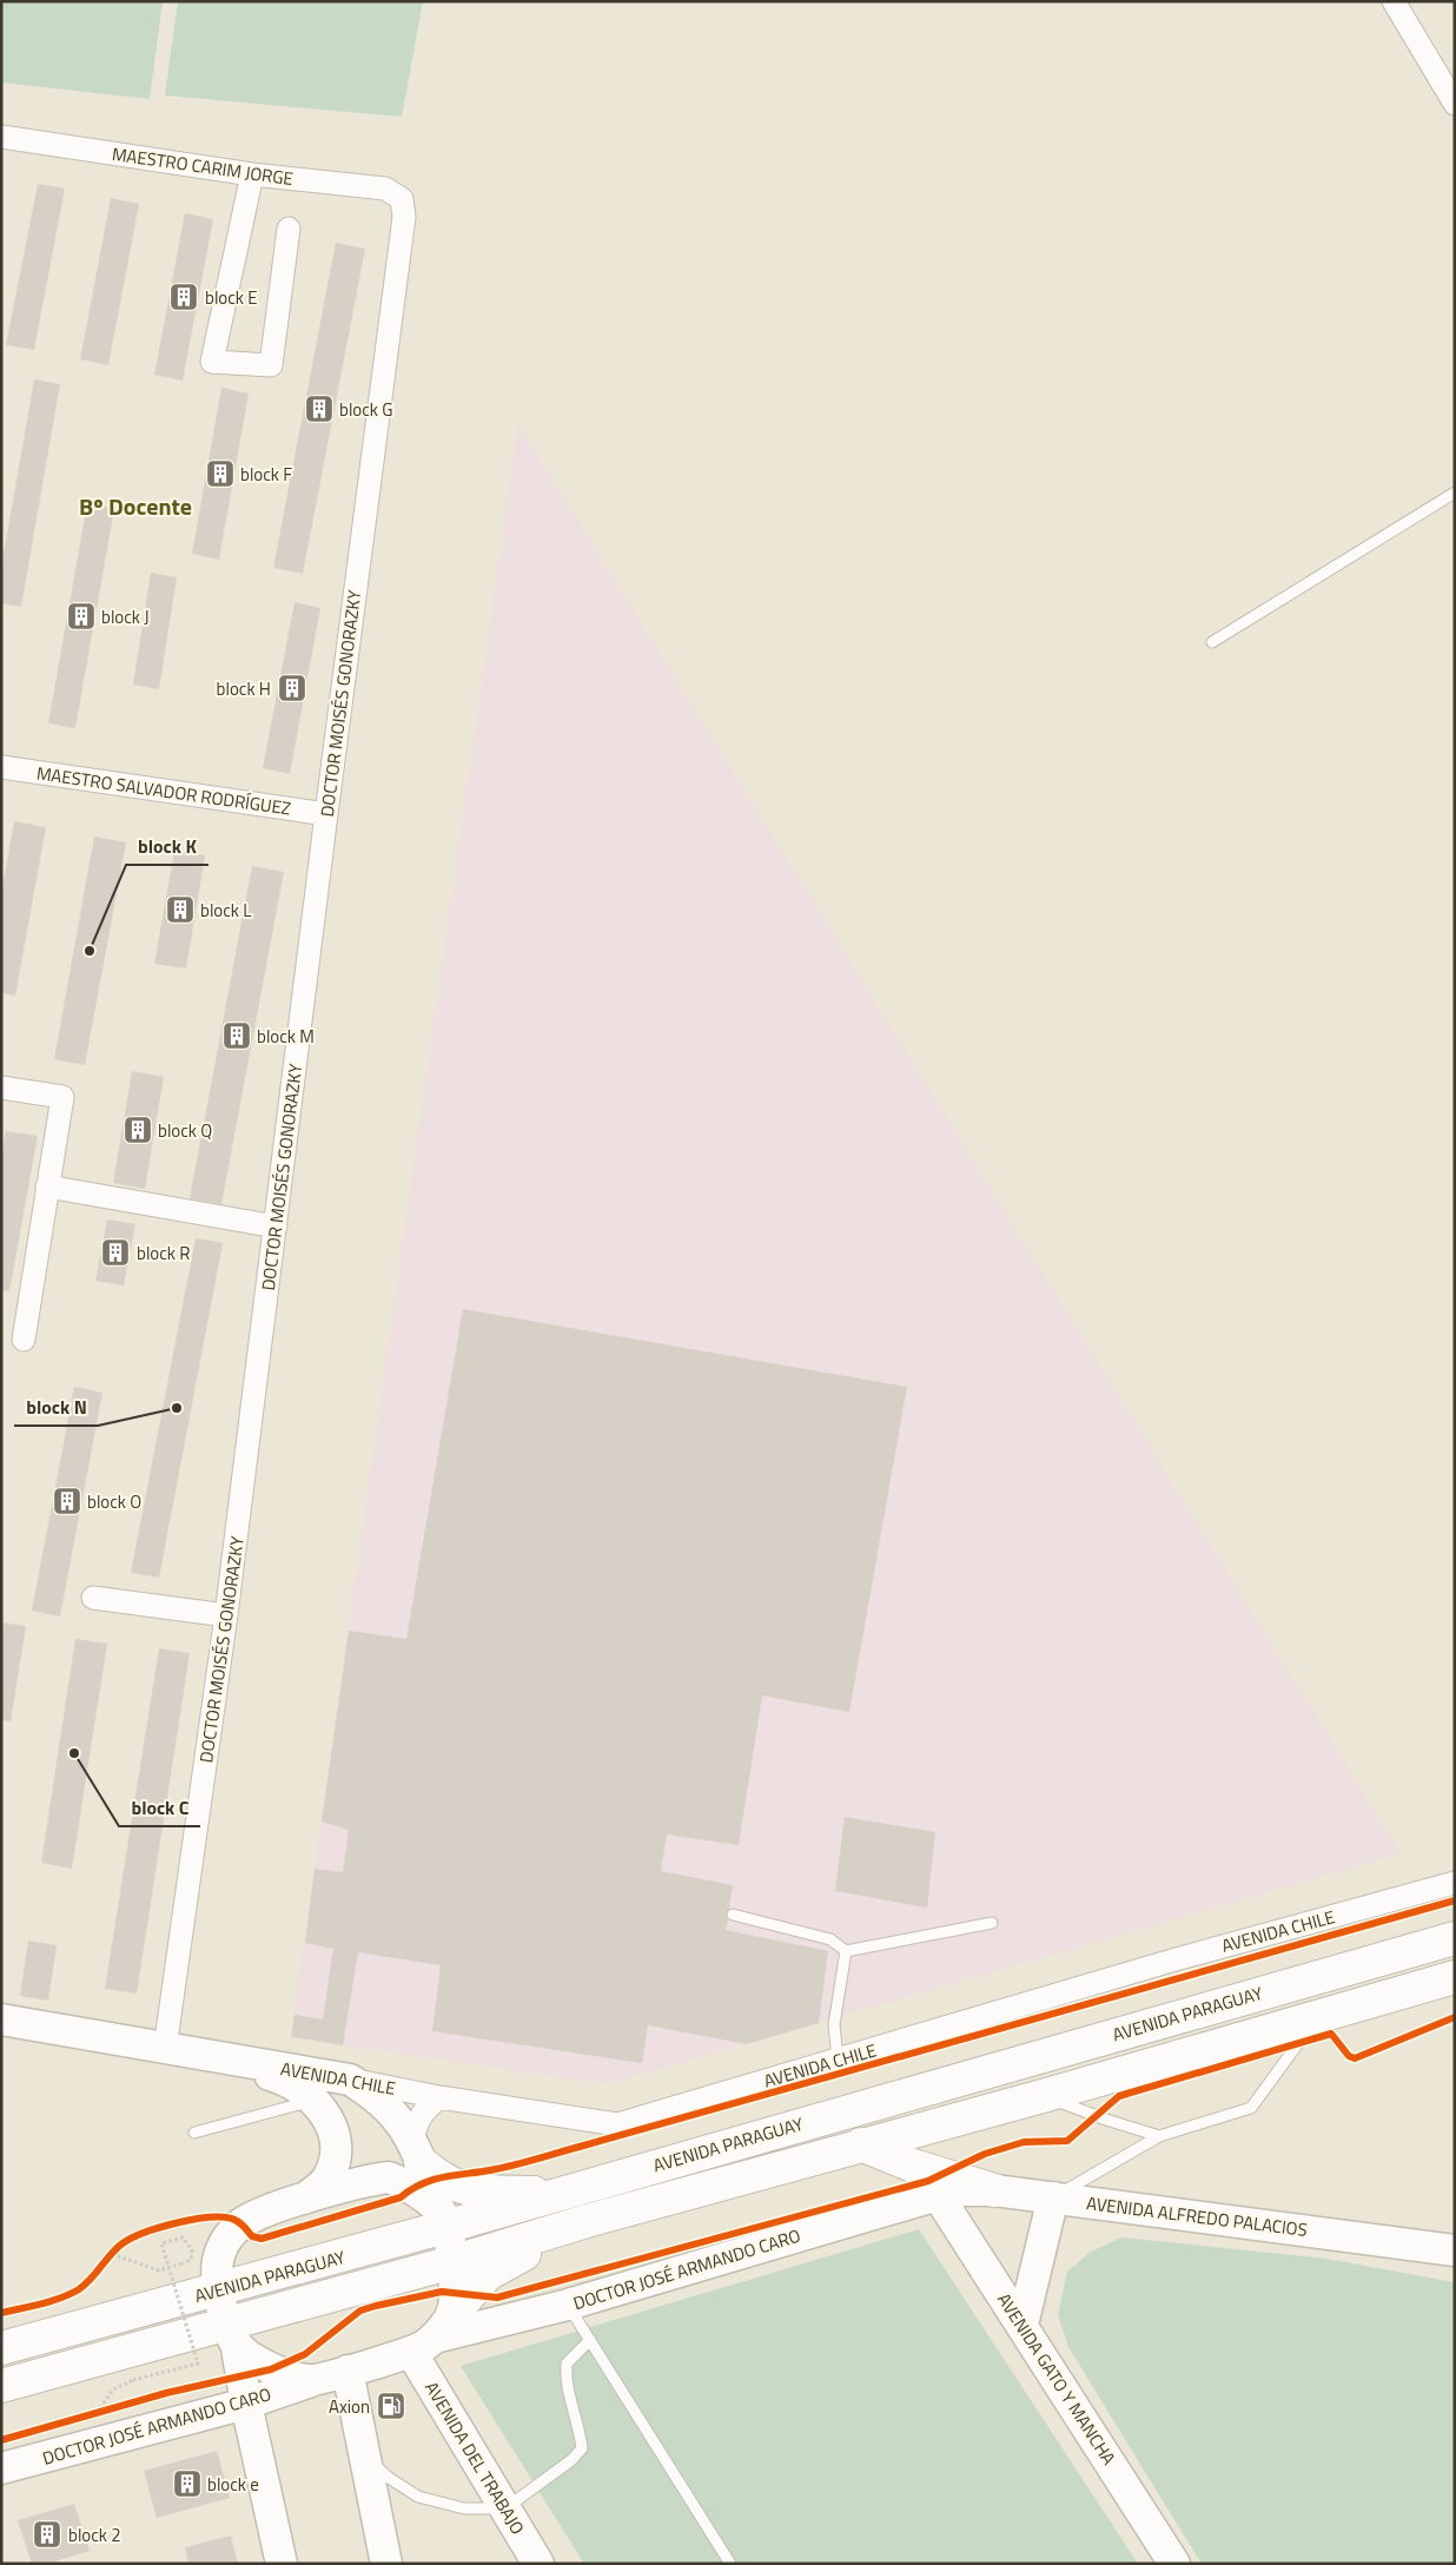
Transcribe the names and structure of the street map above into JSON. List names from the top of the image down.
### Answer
{
  "streets": {
    "main road": ["AVENIDA PARAGUAY"],
    "street": [
      "MAESTRO CARIM JORGE",
      "DOCTOR MOISÉS GONORAZKY",
      "MAESTRO SALVADOR RODRÍGUEZ",
      "AVENIDA CHILE",
      "AVENIDA ALFREDO PALACIOS",
      "DOCTOR JOSÉ ARMANDO CARO",
      "AVENIDA GATO Y MANCHA",
      "AVENIDA DEL TRABAJO"
    ]
  },
  "crossings": [
    ["MAESTRO CARIM JORGE", "DOCTOR MOISÉS GONORAZKY"],
    ["DOCTOR MOISÉS GONORAZKY", "MAESTRO SALVADOR RODRÍGUEZ"],
    ["DOCTOR MOISÉS GONORAZKY", "AVENIDA CHILE"],
    ["AVENIDA ALFREDO PALACIOS", "DOCTOR JOSÉ ARMANDO CARO"],
    ["AVENIDA ALFREDO PALACIOS", "AVENIDA GATO Y MANCHA"],
    ["DOCTOR JOSÉ ARMANDO CARO", "AVENIDA GATO Y MANCHA"],
    ["DOCTOR JOSÉ ARMANDO CARO", "AVENIDA DEL TRABAJO"]
  ],
  "districts": ["Bº Docente"],
  "places": {
    "building": [
      "block E",
      "block G",
      "block F",
      "block J",
      "block H",
      "block L",
      "block M",
      "block Q",
      "block R",
      "block O",
      "block e",
      "block 2"
    ],
    "other": ["block K", "block N", "block C"],
    "fuel station": ["Axion"]
  }
}
